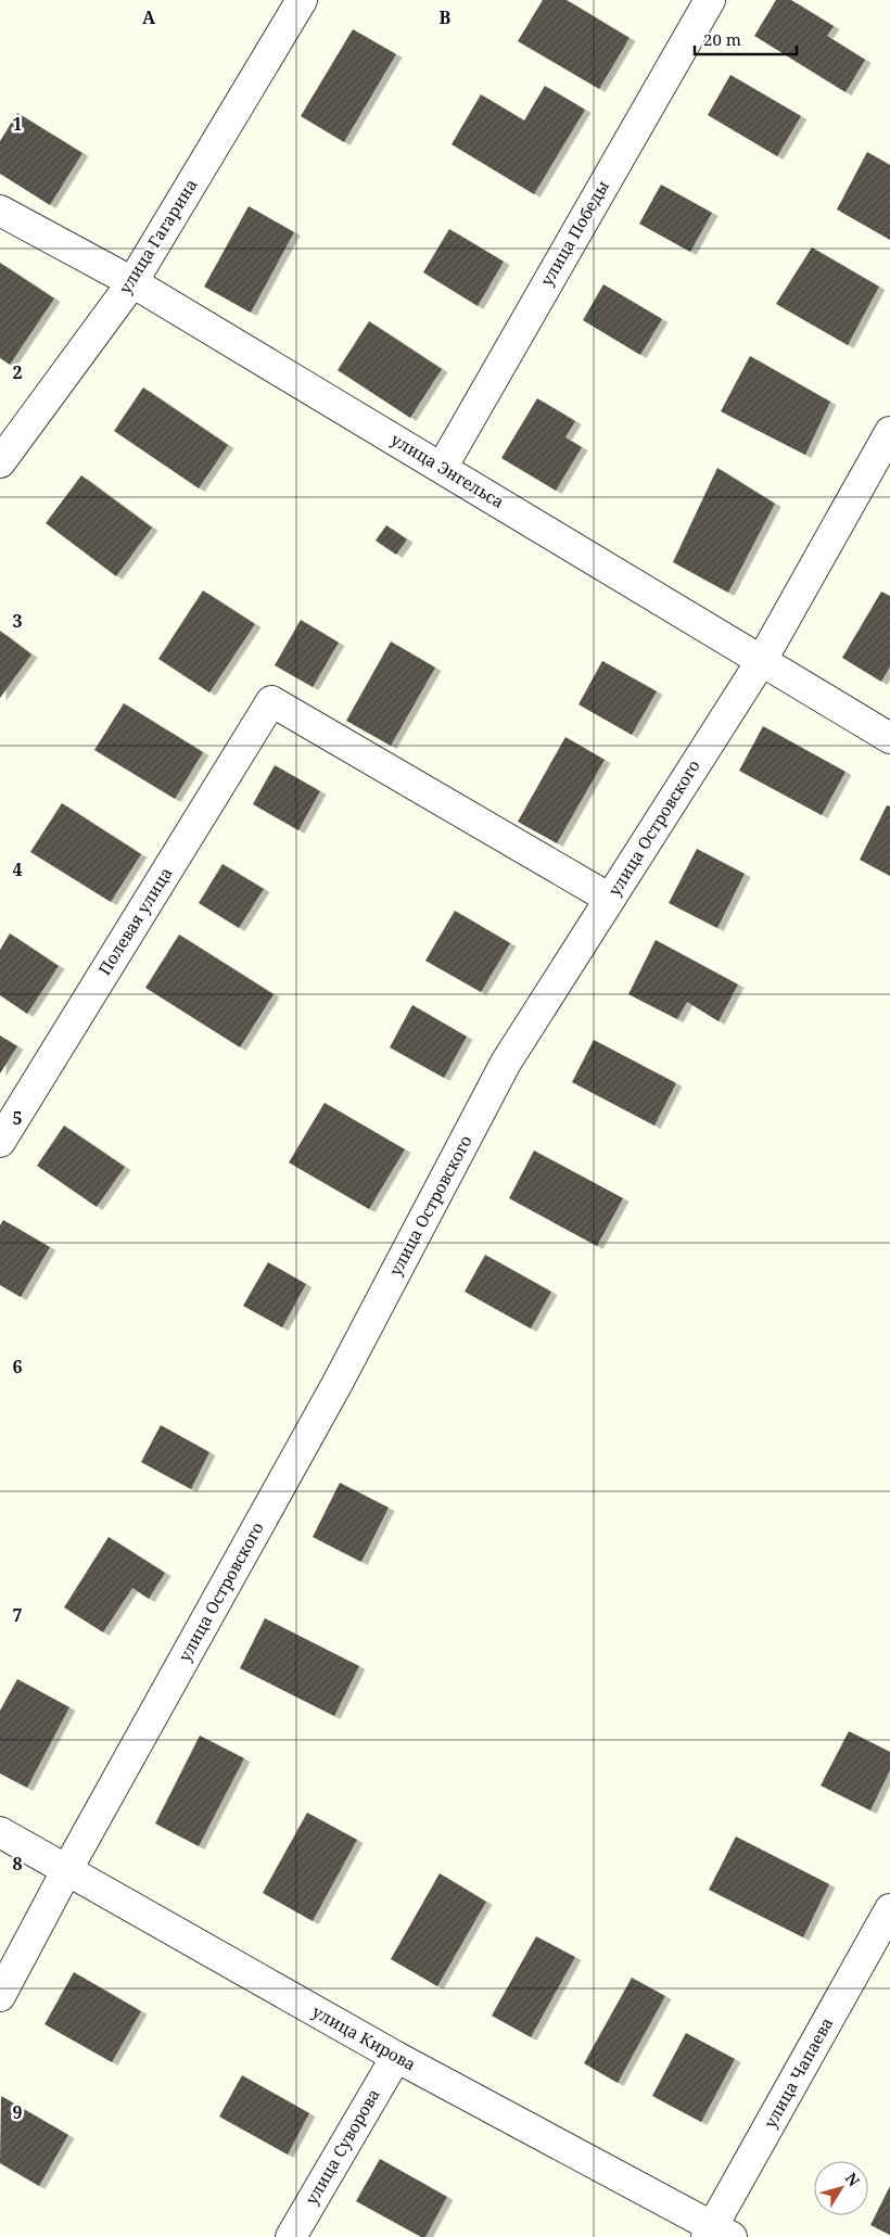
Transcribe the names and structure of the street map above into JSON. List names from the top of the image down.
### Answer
{
  "streets": {
    "street": [
      "улица Победы",
      "улица Гагарина",
      "улица Энгельса",
      "улица Островского",
      "Полевая улица",
      "улица Кирова",
      "улица Чапаева",
      "улица Суворова"
    ]
  },
  "crossings": [
    ["улица Победы", "улица Энгельса"],
    ["улица Гагарина", "улица Энгельса"],
    ["улица Энгельса", "улица Островского"],
    ["улица Островского", "Полевая улица"],
    ["улица Островского", "улица Кирова"],
    ["улица Кирова", "улица Чапаева"],
    ["улица Кирова", "улица Суворова"]
  ],
  "scale_bar": "20 m",
  "north": "top right",
  "grid": {
    "columns": ["A", "B"],
    "rows": [
      "1",
      "2",
      "3",
      "4",
      "5",
      "6",
      "7",
      "8",
      "9"
    ]
  }
}
